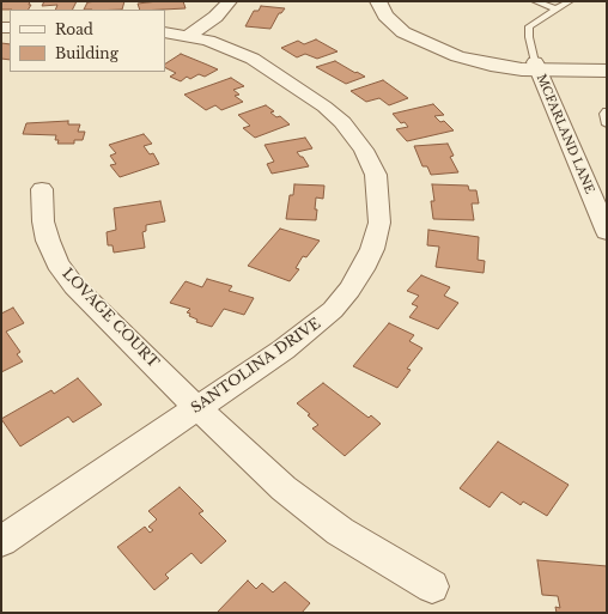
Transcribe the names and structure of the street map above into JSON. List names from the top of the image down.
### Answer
{
  "streets": {
    "street": ["MCFARLAND LANE", "LOVAGE COURT", "SANTOLINA DRIVE"]
  },
  "crossings": [
    ["LOVAGE COURT", "SANTOLINA DRIVE"]
  ],
  "legend": ["Road", "Building"]
}
